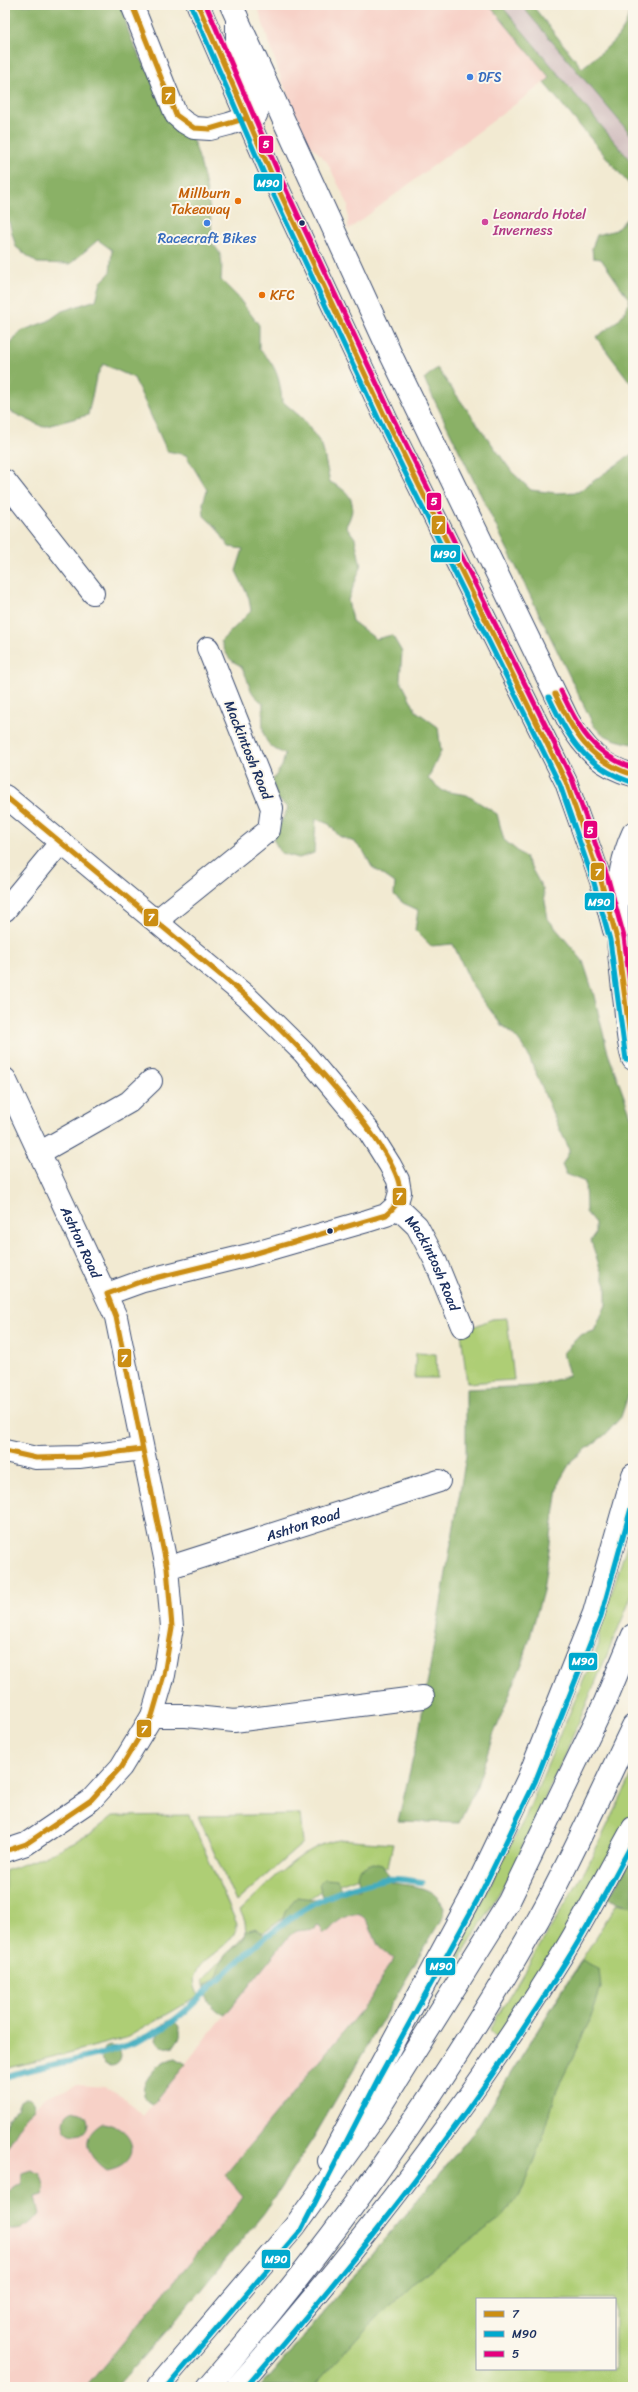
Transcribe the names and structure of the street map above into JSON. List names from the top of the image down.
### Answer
{
  "streets": {
    "main road": ["Mackintosh Road", "Ashton Road"]
  },
  "places": [
    "DFS",
    "Millburn Takeaway",
    "Leonardo Hotel Inverness",
    "Racecraft Bikes",
    "KFC"
  ],
  "lines": ["transit line 7", "transit line 5", "transit line M90"],
  "legend": ["7", "M90", "5"]
}
